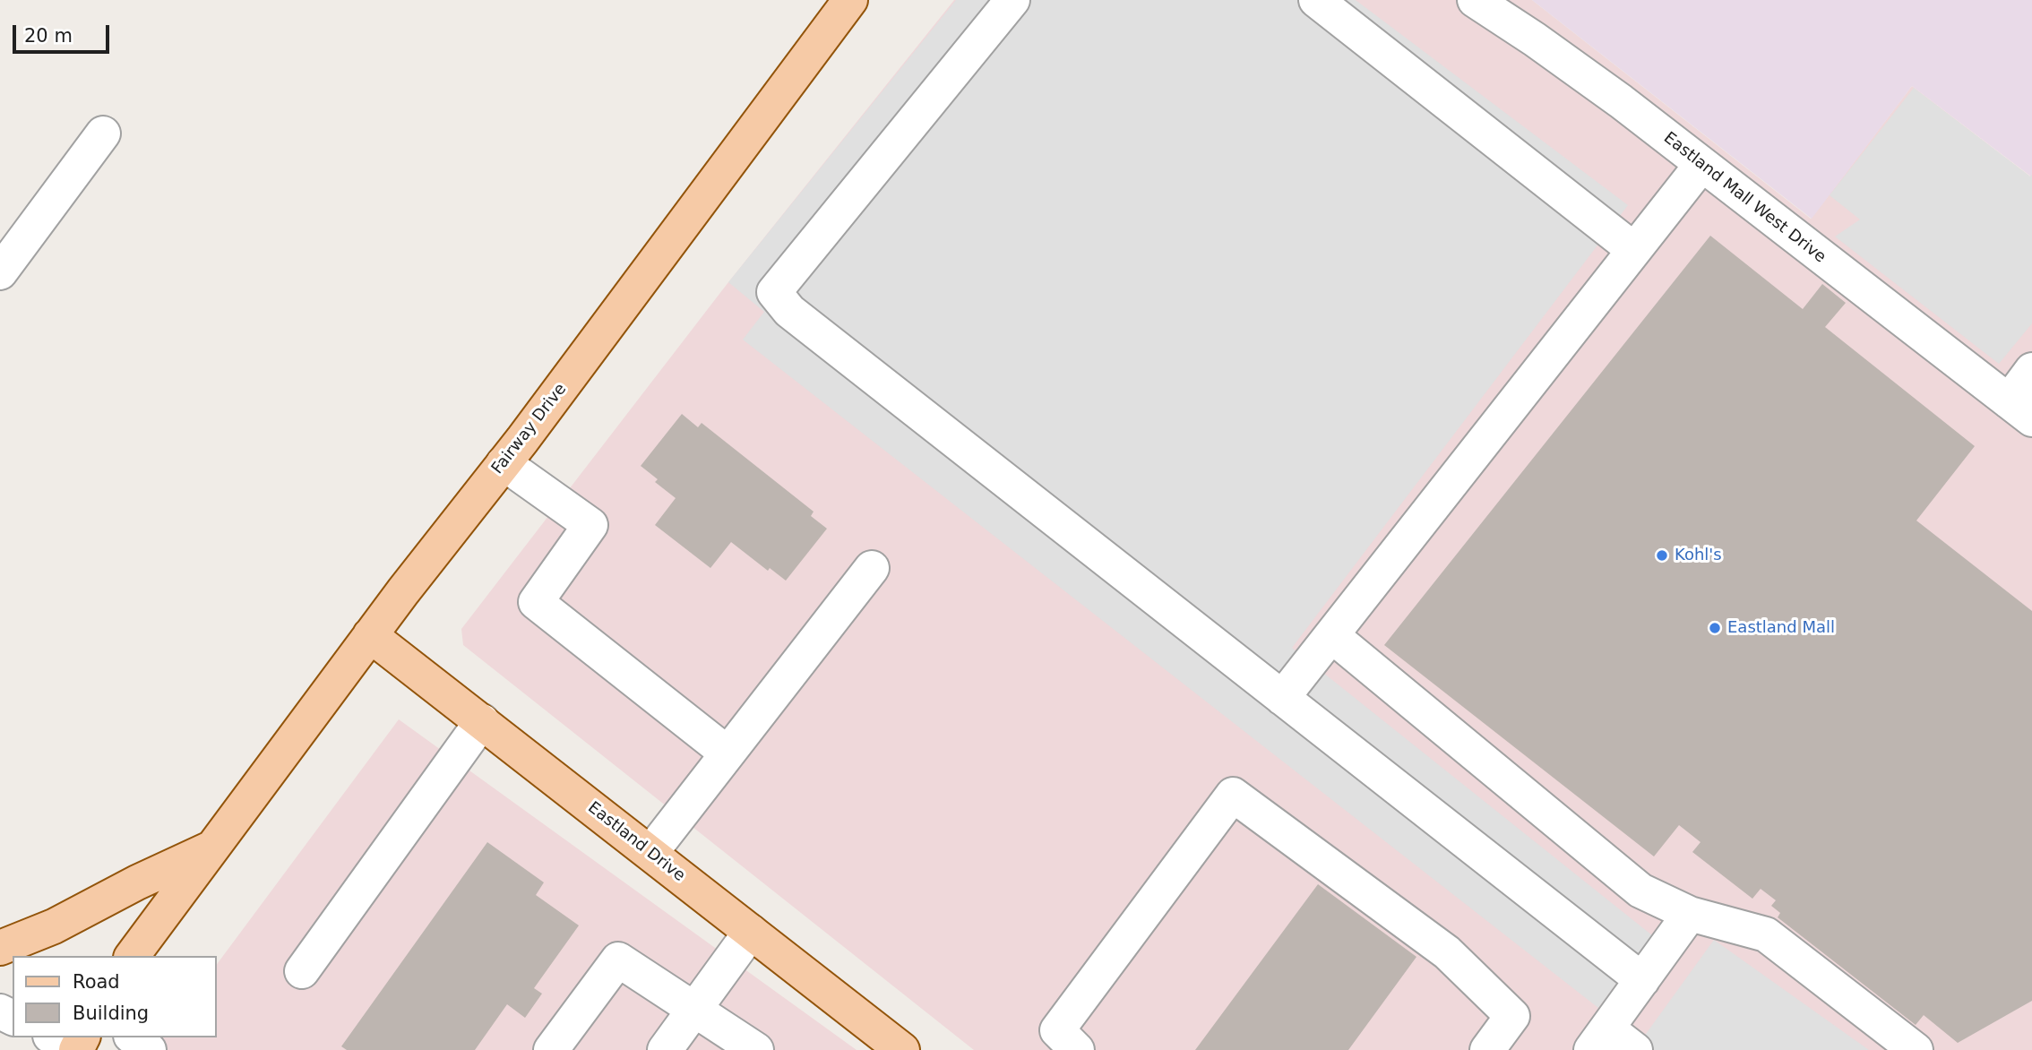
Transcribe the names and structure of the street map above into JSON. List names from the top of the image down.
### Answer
{
  "streets": {
    "main road": ["Fairway Drive", "Eastland Drive"],
    "street": ["Eastland Mall West Drive"]
  },
  "crossings": [
    ["Fairway Drive", "Eastland Drive"]
  ],
  "places": ["Kohl's", "Eastland Mall"],
  "legend": ["Road", "Building"],
  "scale_bar": "20 m"
}
